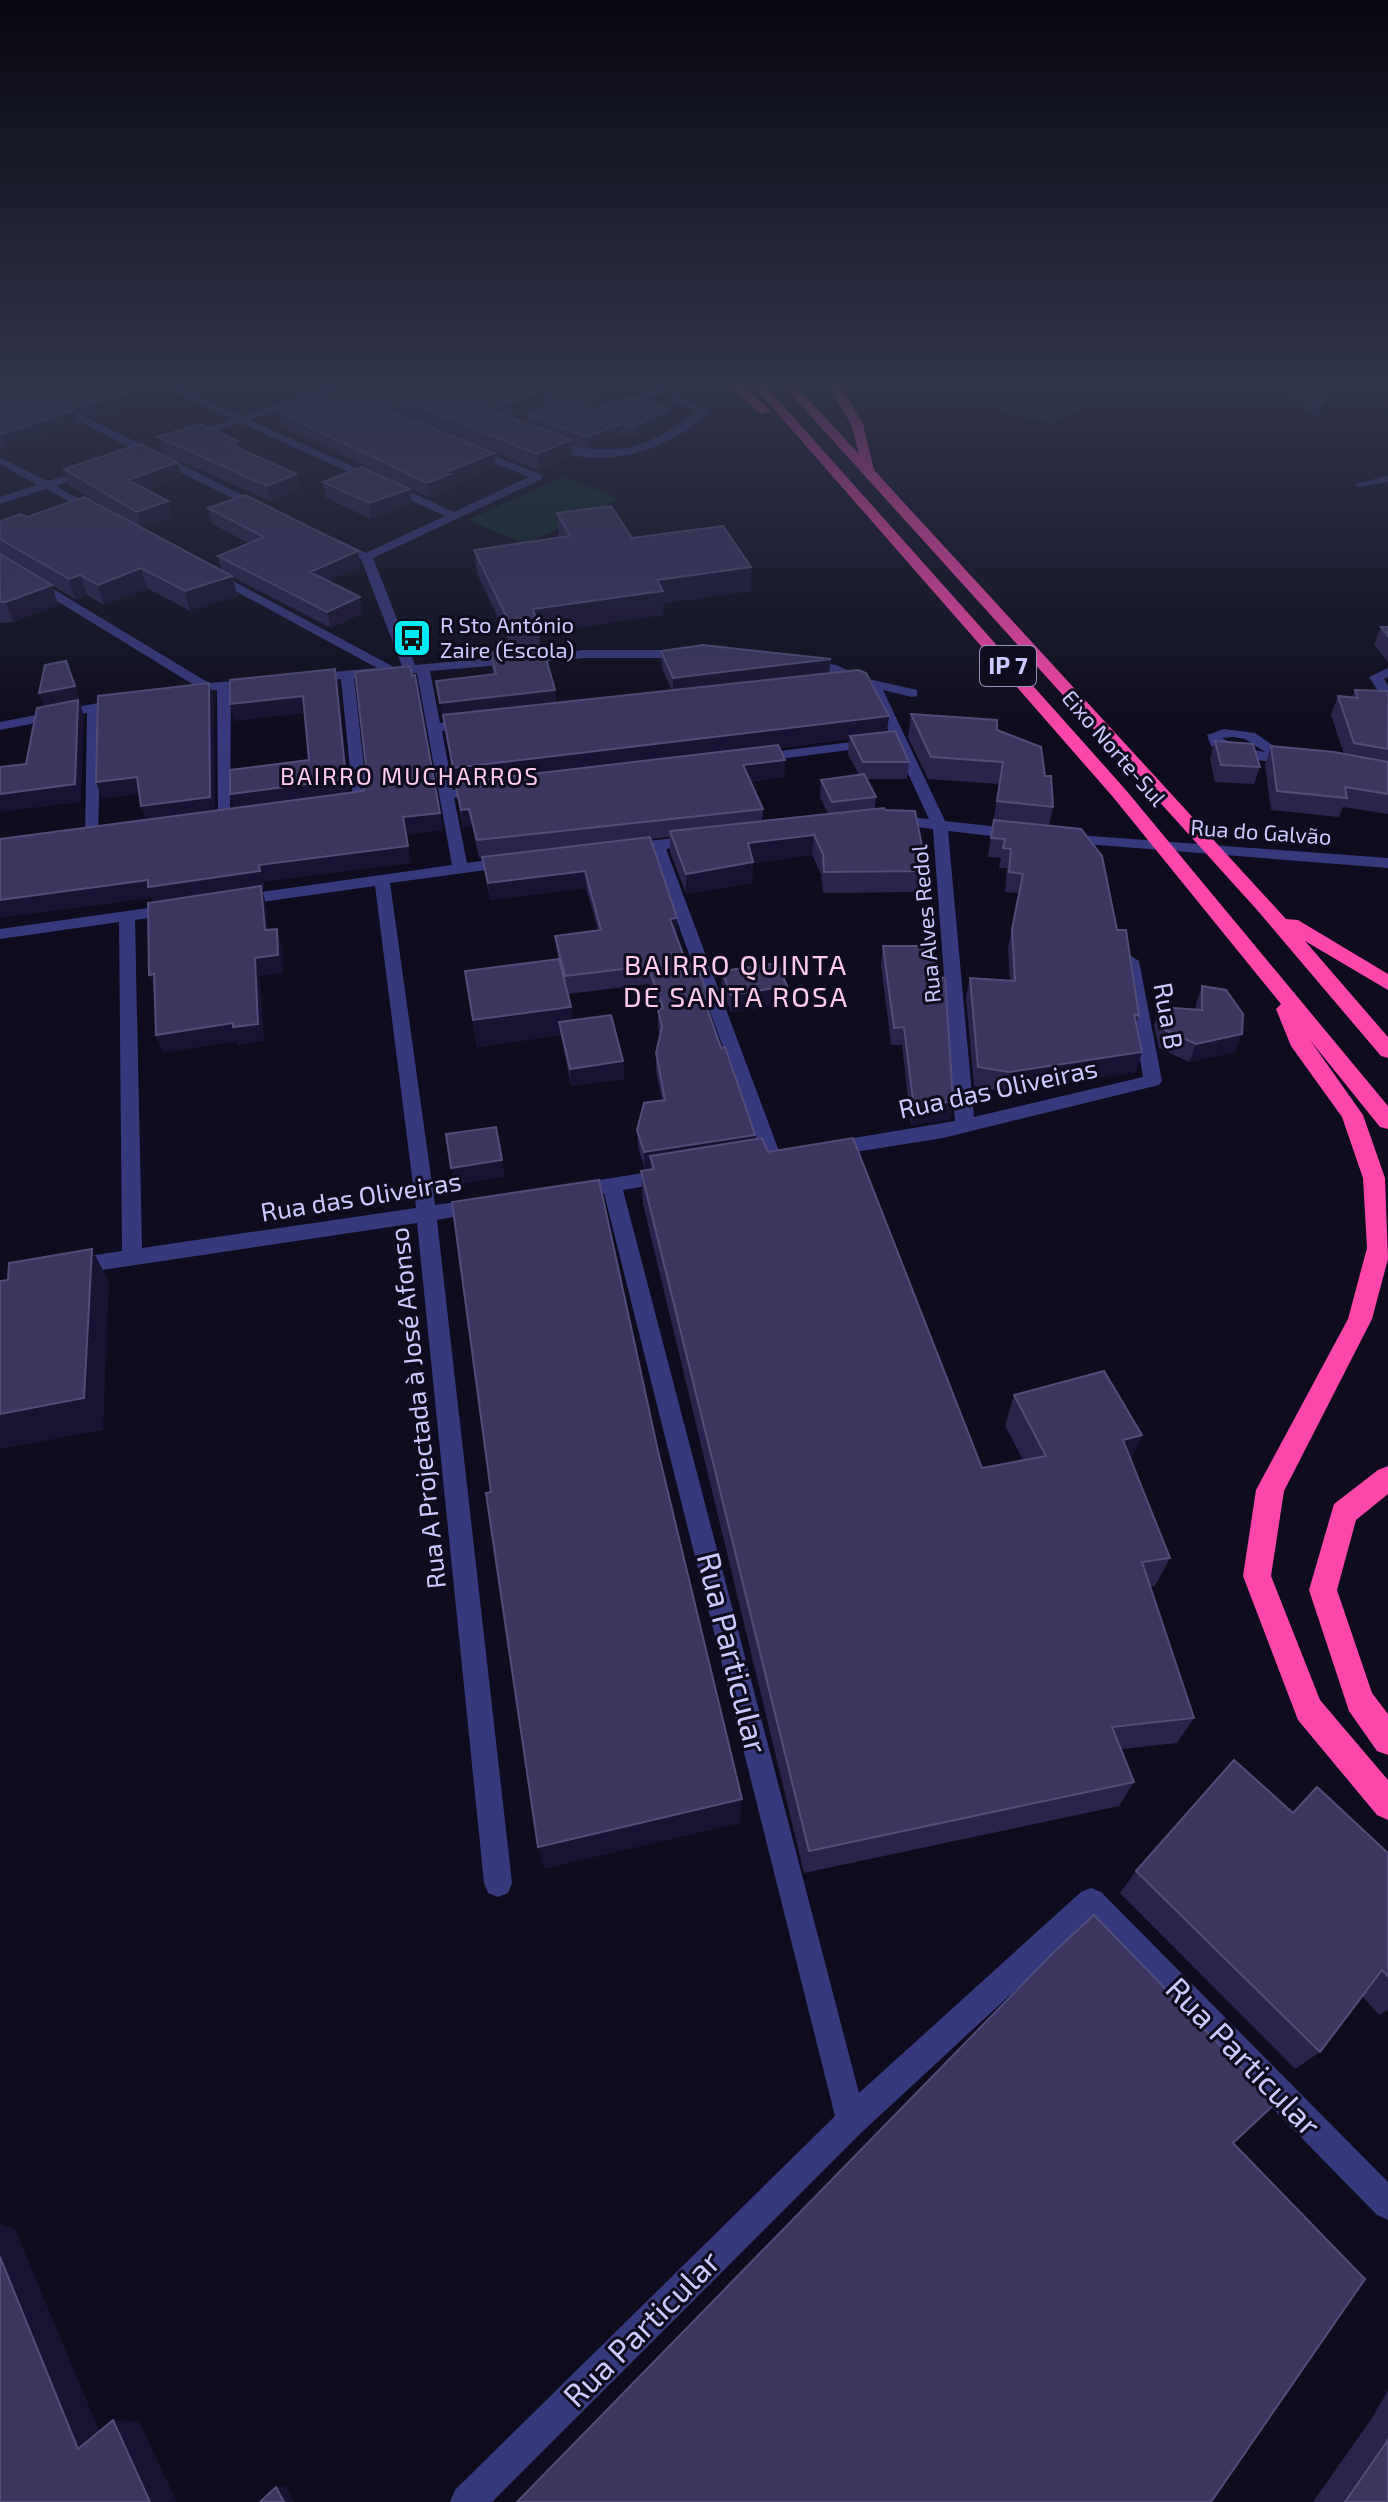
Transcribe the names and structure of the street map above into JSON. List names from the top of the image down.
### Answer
{
  "streets": {
    "highway": ["IP 7", "Eixo Norte-Sul"],
    "street": [
      "Rua do Galvão",
      "Rua Alves Redol",
      "Rua B",
      "Rua das Oliveiras",
      "Rua A Projectada à José Afonso",
      "Rua Particular"
    ]
  },
  "crossings": [
    ["Rua do Galvão", "Rua Alves Redol"],
    ["Rua Alves Redol", "Rua das Oliveiras"],
    ["Rua B", "Rua das Oliveiras"],
    ["Rua das Oliveiras", "Rua A Projectada à José Afonso"]
  ],
  "districts": ["BAIRRO MUCHARROS", "BAIRRO QUINTA DE SANTA ROSA"],
  "places": {
    "bus stop": ["R Sto António Zaire (Escola)"]
  }
}
